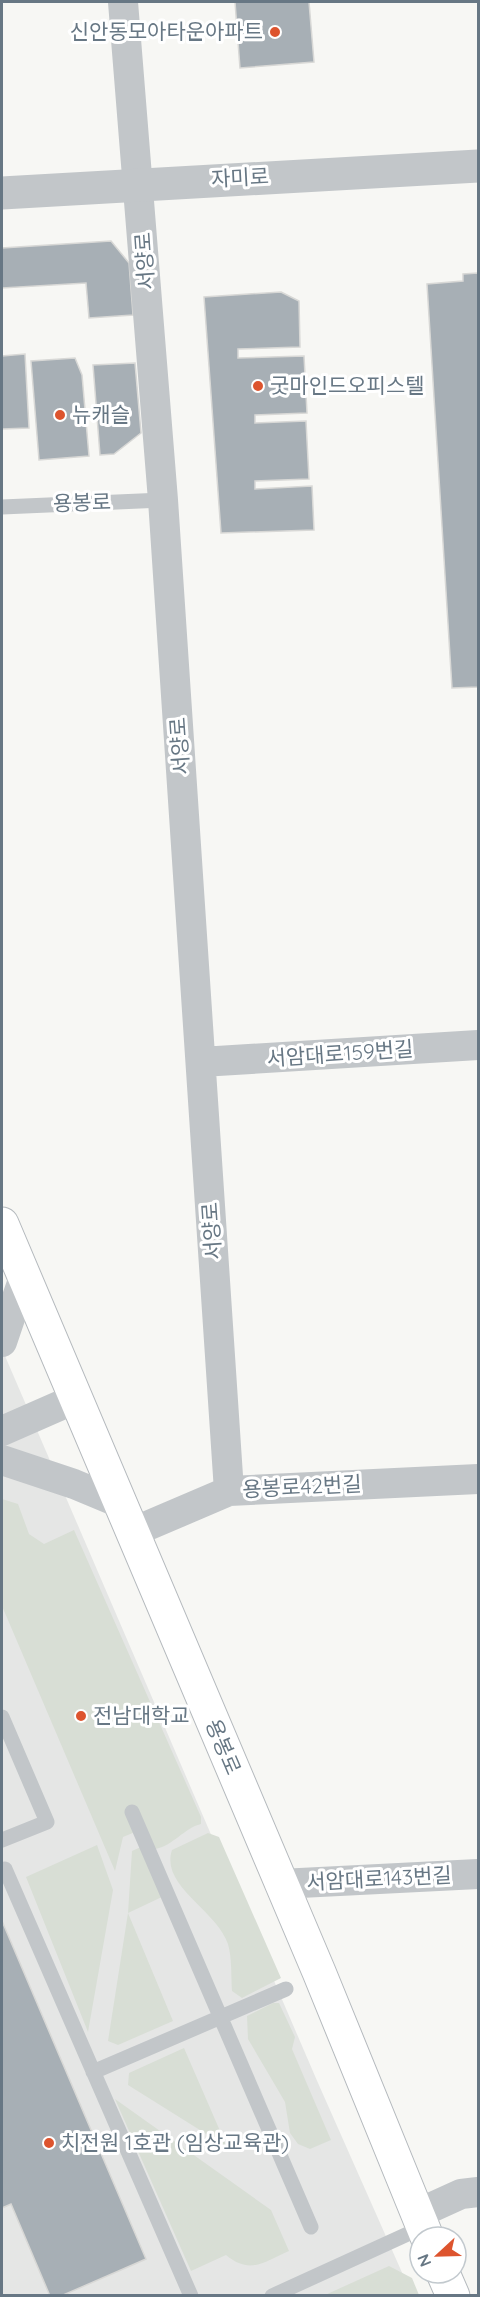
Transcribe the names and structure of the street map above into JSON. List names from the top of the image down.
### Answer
{
  "streets": {
    "main road": ["용봉로"],
    "street": [
      "자미로",
      "서양로",
      "서암대로159번길",
      "용봉로42번길",
      "서암대로143번길"
    ]
  },
  "crossings": [
    ["자미로", "서양로"],
    ["서양로", "용봉로"],
    ["서양로", "서암대로159번길"],
    ["서양로", "용봉로42번길"],
    ["용봉로", "용봉로42번길"],
    ["용봉로", "서암대로143번길"]
  ],
  "places": [
    "신안동모아타운아파트",
    "굿마인드오피스텔",
    "뉴캐슬",
    "전남대학교",
    "치전원 1호관 (임상교육관)"
  ],
  "north": "left"
}
